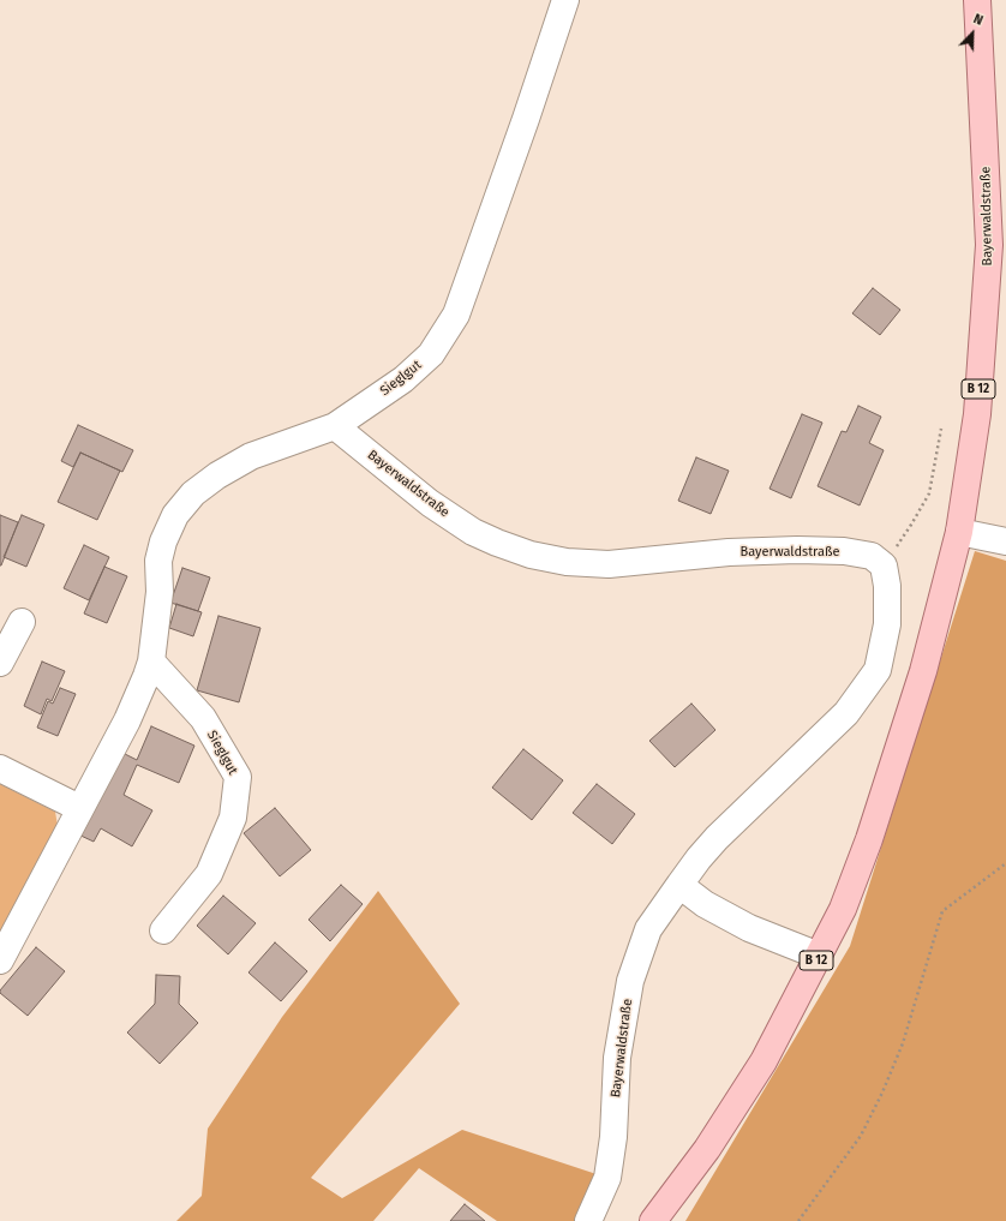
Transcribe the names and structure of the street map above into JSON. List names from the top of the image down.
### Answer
{
  "streets": {
    "main road": ["Bayerwaldstraße", "B 12"],
    "street": ["Sieglgut"]
  },
  "crossings": [
    ["Bayerwaldstraße", "Sieglgut"]
  ],
  "north": "top right"
}
